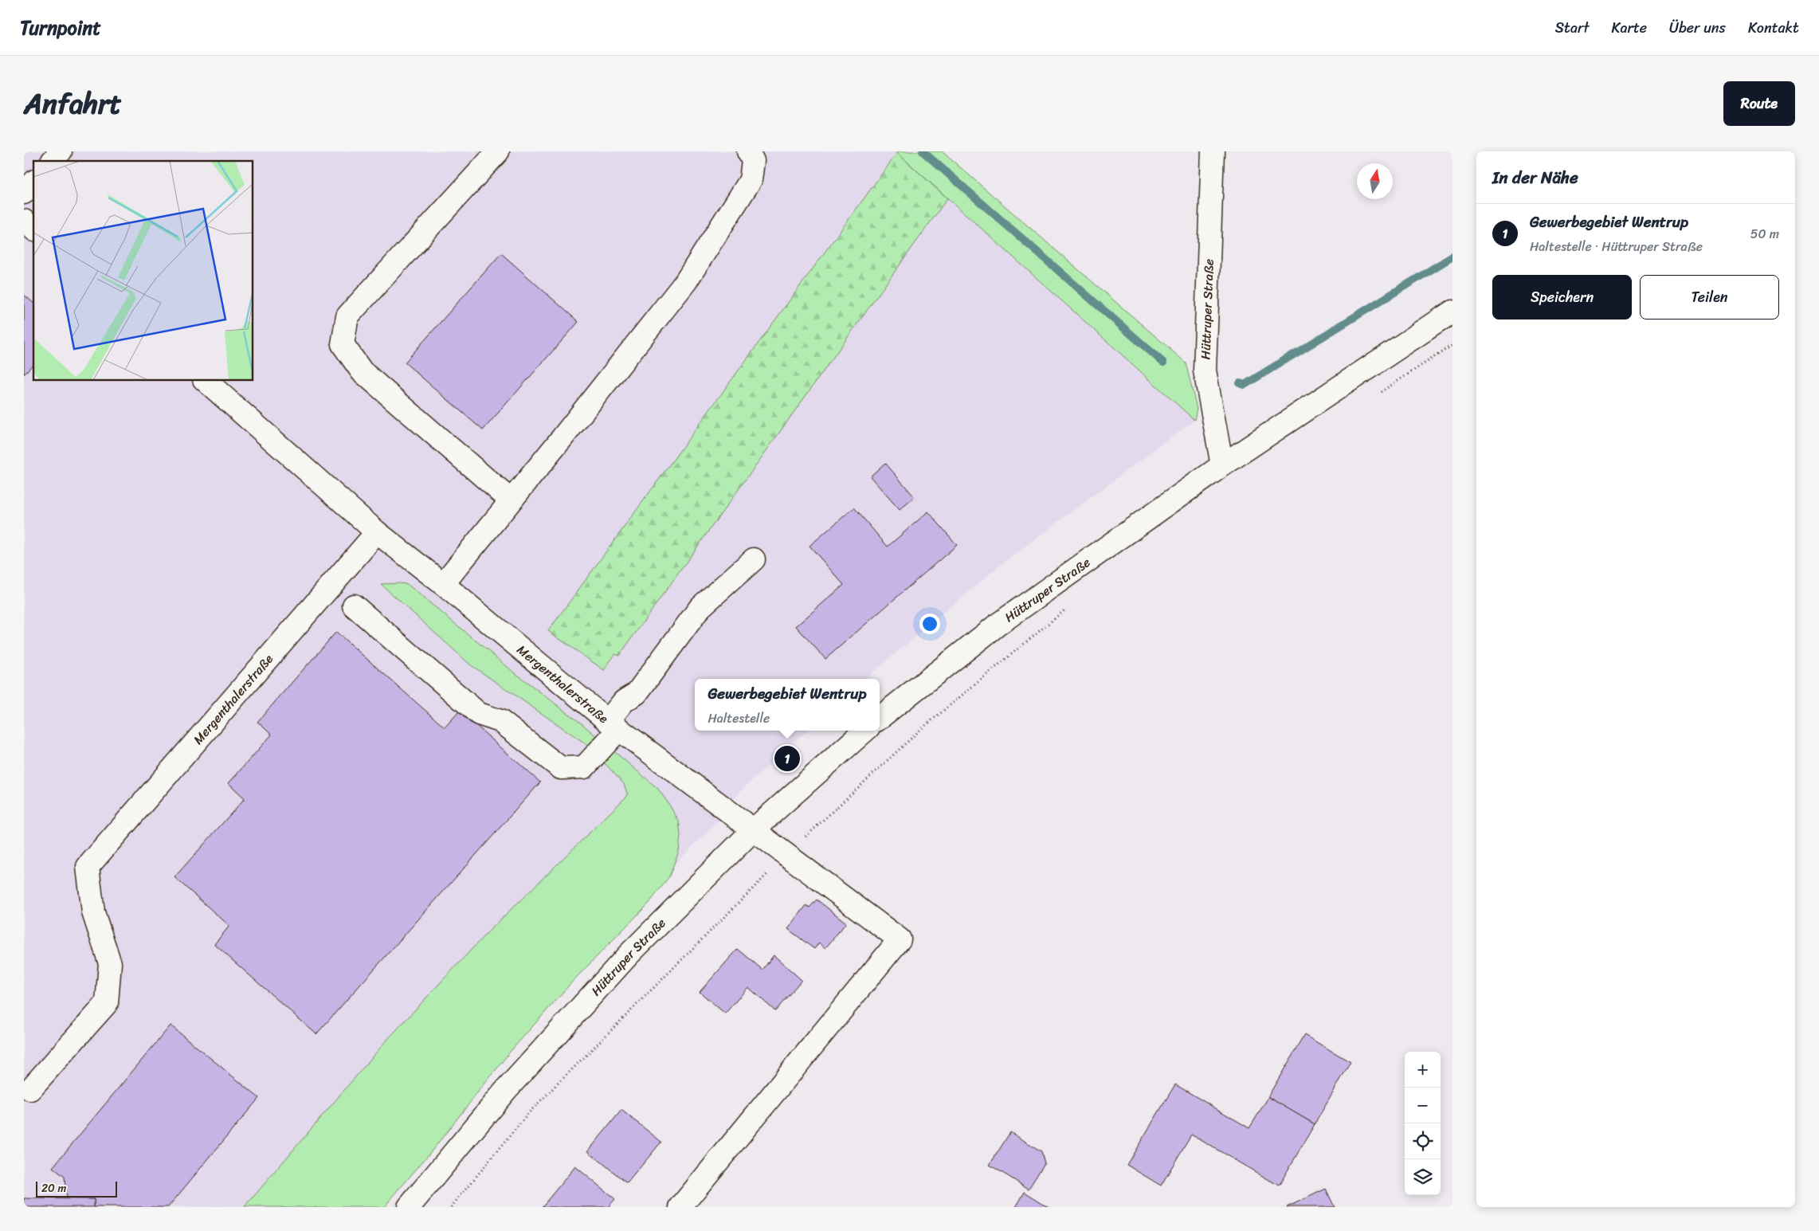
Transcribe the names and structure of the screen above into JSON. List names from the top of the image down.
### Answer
{
  "streets": {
    "main road": ["Hüttruper Straße", "Mergenthalerstraße"]
  },
  "crossings": [
    ["Hüttruper Straße", "Mergenthalerstraße"]
  ],
  "scale_bar": "20 m",
  "north": "top",
  "page": {
    "header": "Turnpoint",
    "nav": [
      "Start",
      "Karte",
      "Über uns",
      "Kontakt"
    ],
    "title": "Anfahrt",
    "buttons": [
      "Route",
      ["Speichern", "Teilen"]
    ],
    "heading": "In der Nähe",
    "list": [
      {
        "mark": "1",
        "name": "Gewerbegebiet Wentrup",
        "note": "Haltestelle · Hüttruper Straße",
        "value": "50 m"
      }
    ],
    "popup": ["Gewerbegebiet Wentrup", "Haltestelle"],
    "pins": "1",
    "map_buttons": ["+", "−"],
    "scale": "20 m"
  }
}
